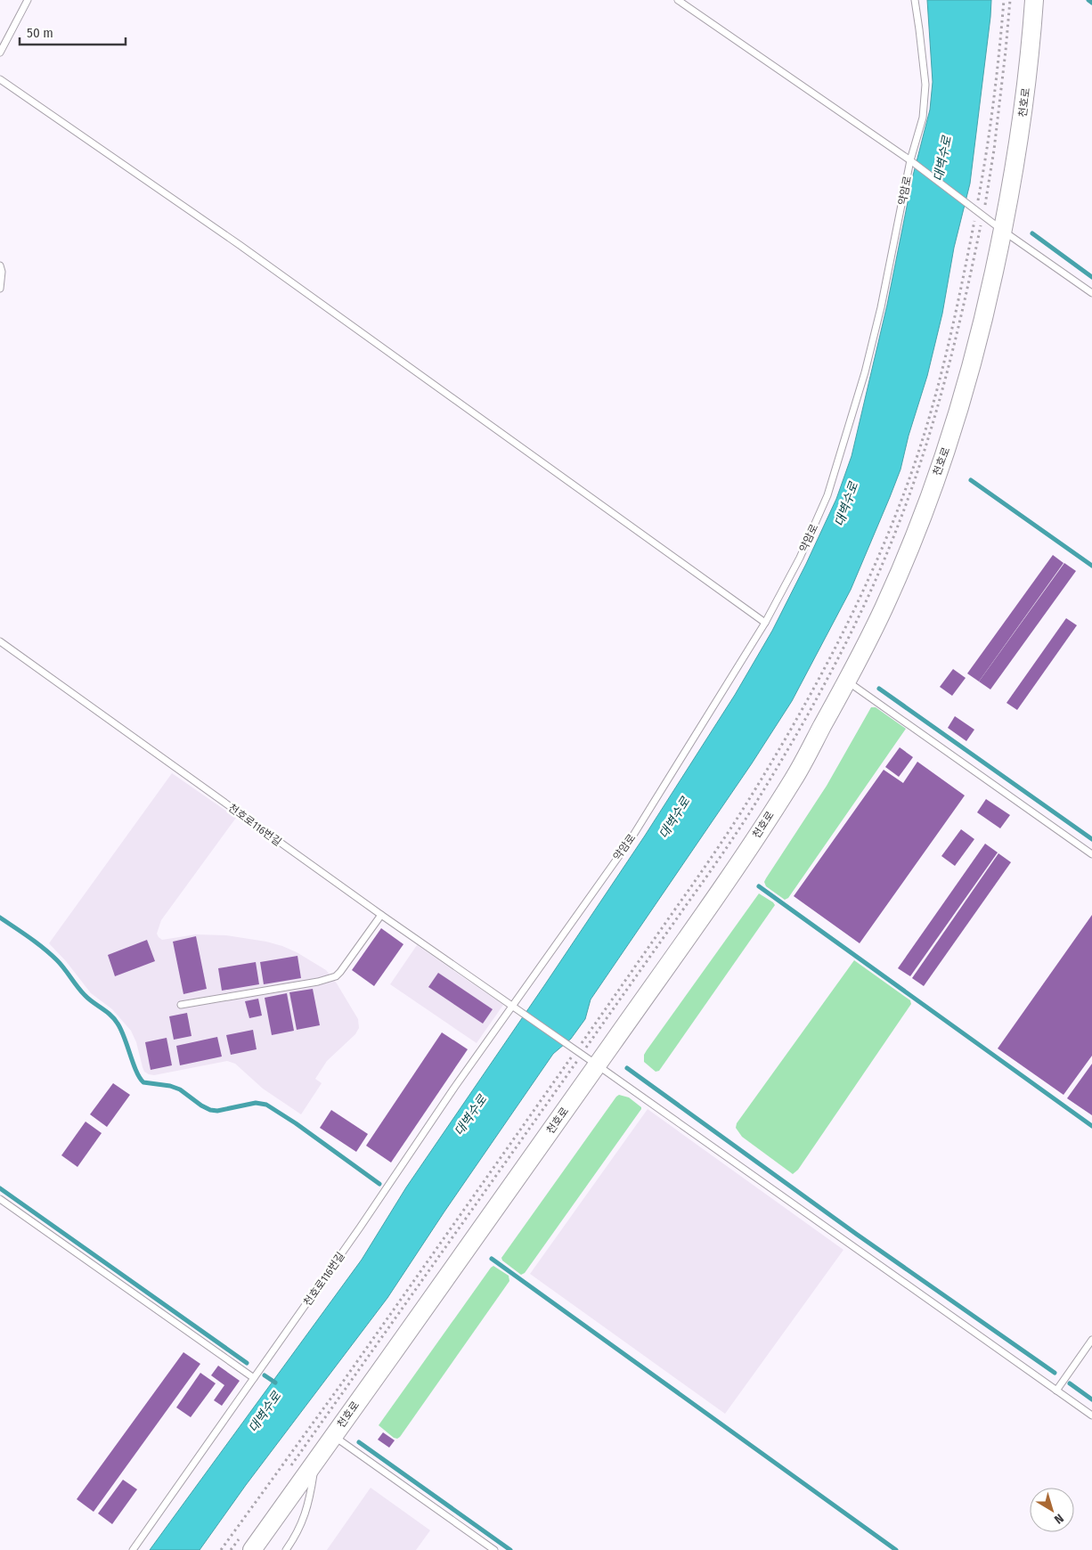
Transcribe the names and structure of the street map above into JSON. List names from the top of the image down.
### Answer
{
  "streets": {
    "street": ["천호로"],
    "lane": ["약암로", "천호로116번길"]
  },
  "crossings": [
    ["천호로", "천호로116번길"],
    ["약암로", "천호로116번길"]
  ],
  "water": ["대벽수로"],
  "scale_bar": "50 m",
  "north": "bottom right"
}
